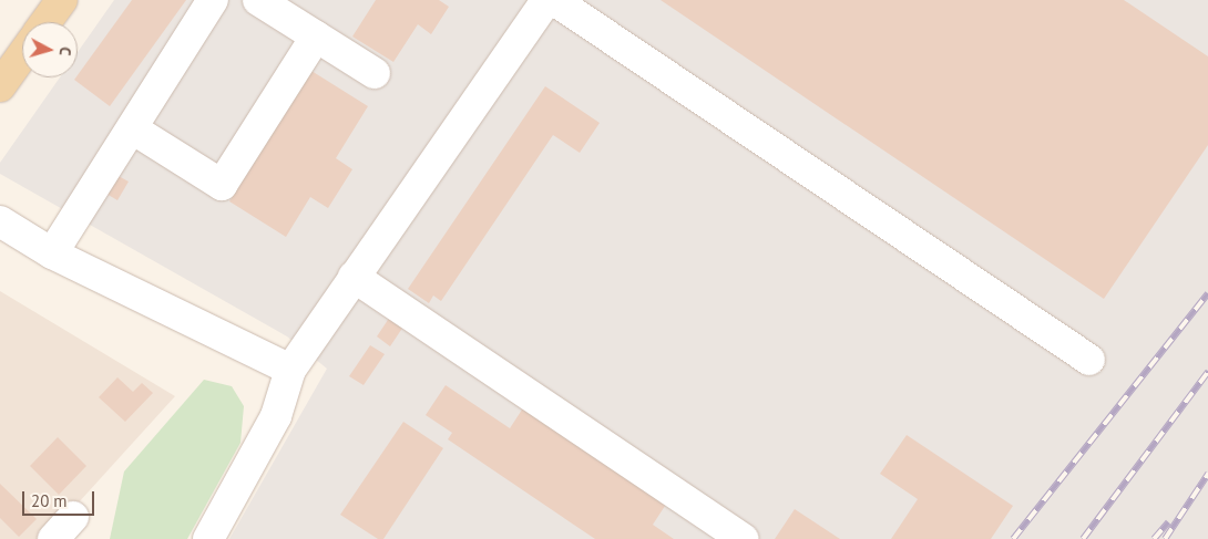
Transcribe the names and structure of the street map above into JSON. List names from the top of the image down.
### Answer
{
  "scale_bar": "20 m",
  "north": "right"
}
